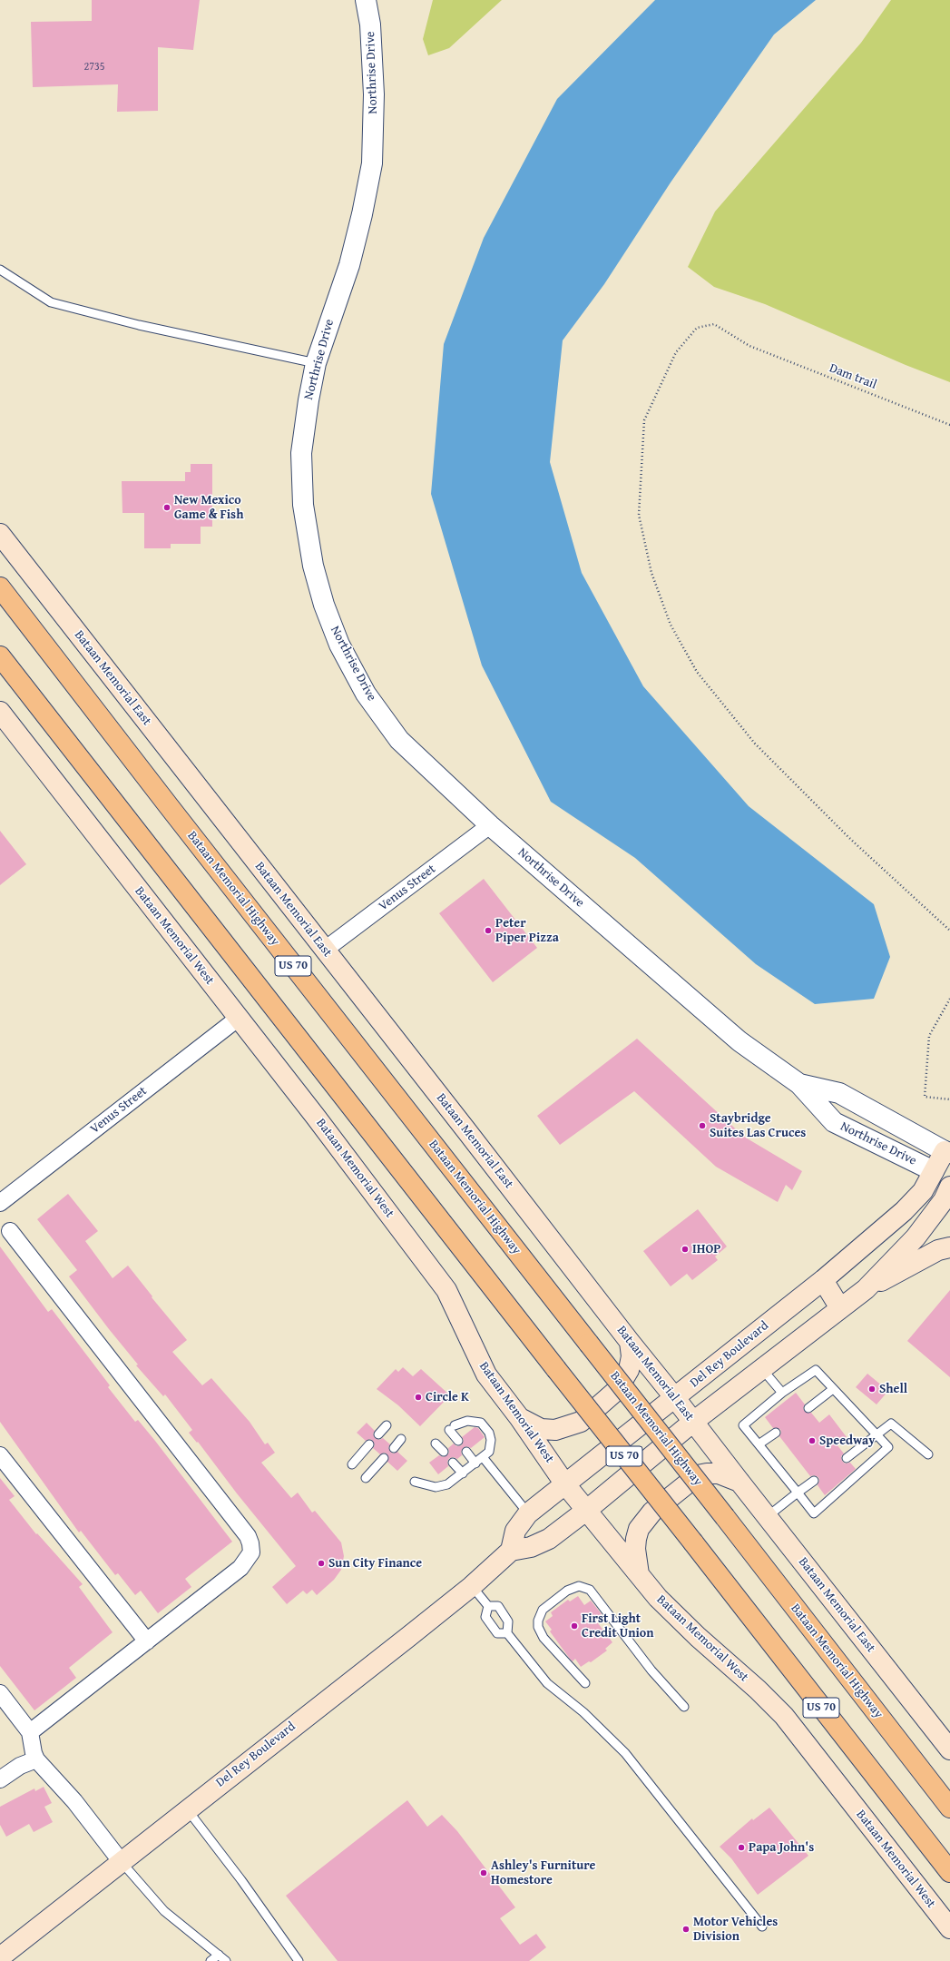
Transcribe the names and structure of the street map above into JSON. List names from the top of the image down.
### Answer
{
  "streets": {
    "highway": ["Bataan Memorial Highway", "US 70"],
    "main road": ["Bataan Memorial East", "Bataan Memorial West", "Del Rey Boulevard"],
    "street": ["Northrise Drive", "Venus Street"],
    "path": ["Dam trail"]
  },
  "crossings": [
    ["Northrise Drive", "Venus Street"],
    ["Northrise Drive", "Del Rey Boulevard"],
    ["Bataan Memorial East", "Venus Street"],
    ["Bataan Memorial East", "Del Rey Boulevard"],
    ["Venus Street", "Bataan Memorial West"],
    ["Bataan Memorial West", "Del Rey Boulevard"]
  ],
  "places": [
    "New Mexico Game & Fish",
    "Peter Piper Pizza",
    "Staybridge Suites Las Cruces",
    "IHOP",
    "Shell",
    "Circle K",
    "Speedway",
    "Sun City Finance",
    "First Light Credit Union",
    "Papa John's",
    "Ashley's Furniture Homestore",
    "Motor Vehicles Division"
  ],
  "house_numbers": ["2735"]
}
